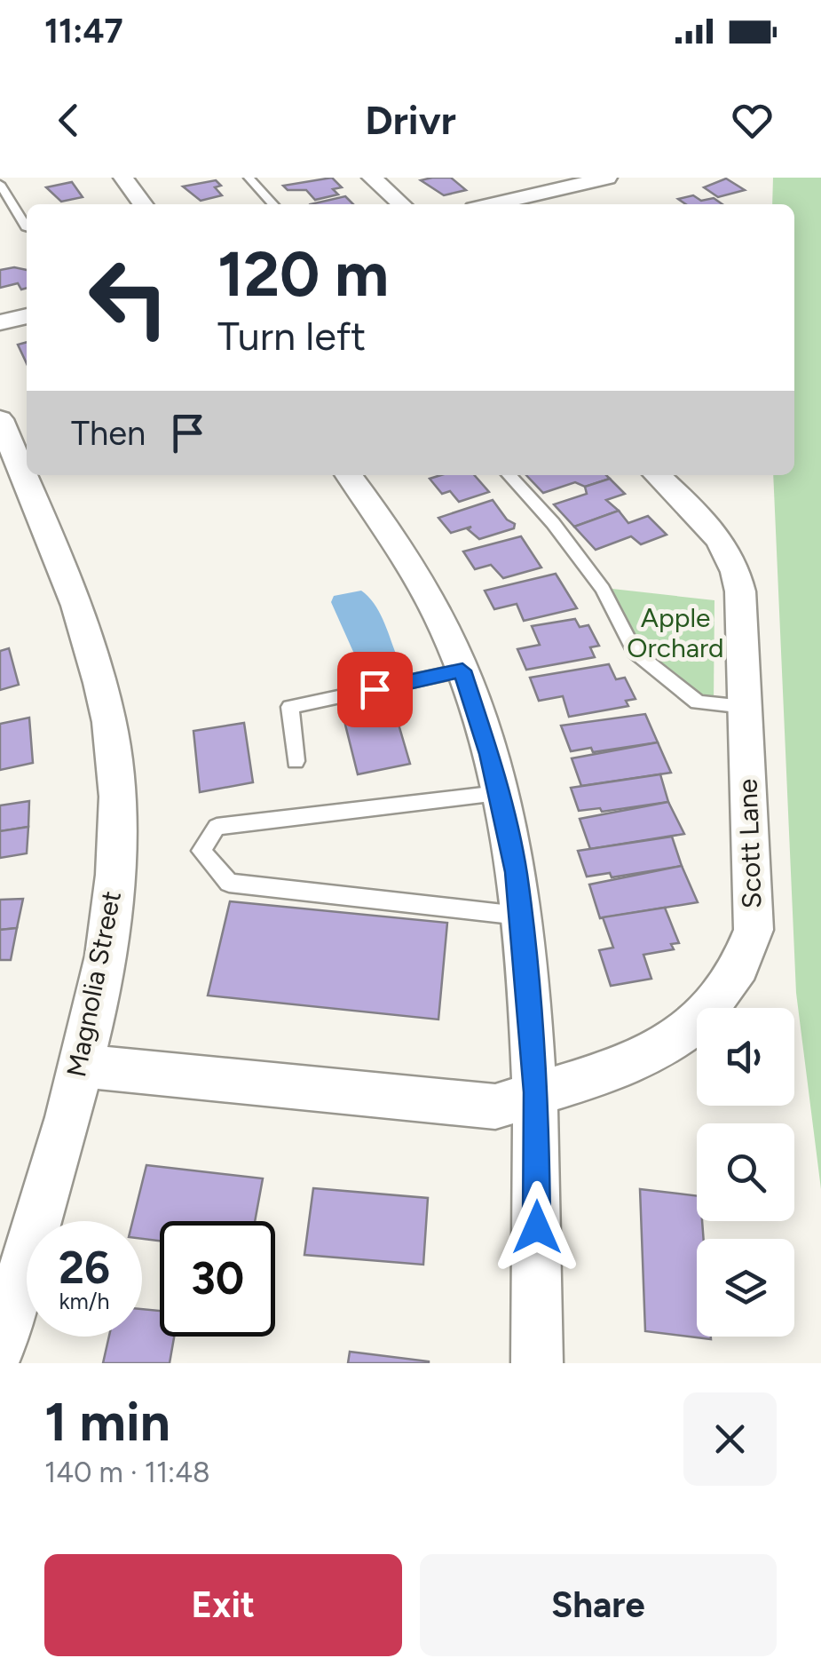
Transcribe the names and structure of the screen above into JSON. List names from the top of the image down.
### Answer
{
  "streets": {
    "street": ["Scott Lane", "Magnolia Street"]
  },
  "crossings": [
    ["Scott Lane", "Magnolia Street"]
  ],
  "parks": ["Apple Orchard"],
  "page": {
    "status": "11:47",
    "header": "Drivr",
    "turn": ["120 m", "Turn left"],
    "then": "Then",
    "speed": "26 km/h",
    "limit": "30",
    "heading": ["1 min", "140 m · 11:48"],
    "buttons": ["Exit", "Share"]
  }
}
